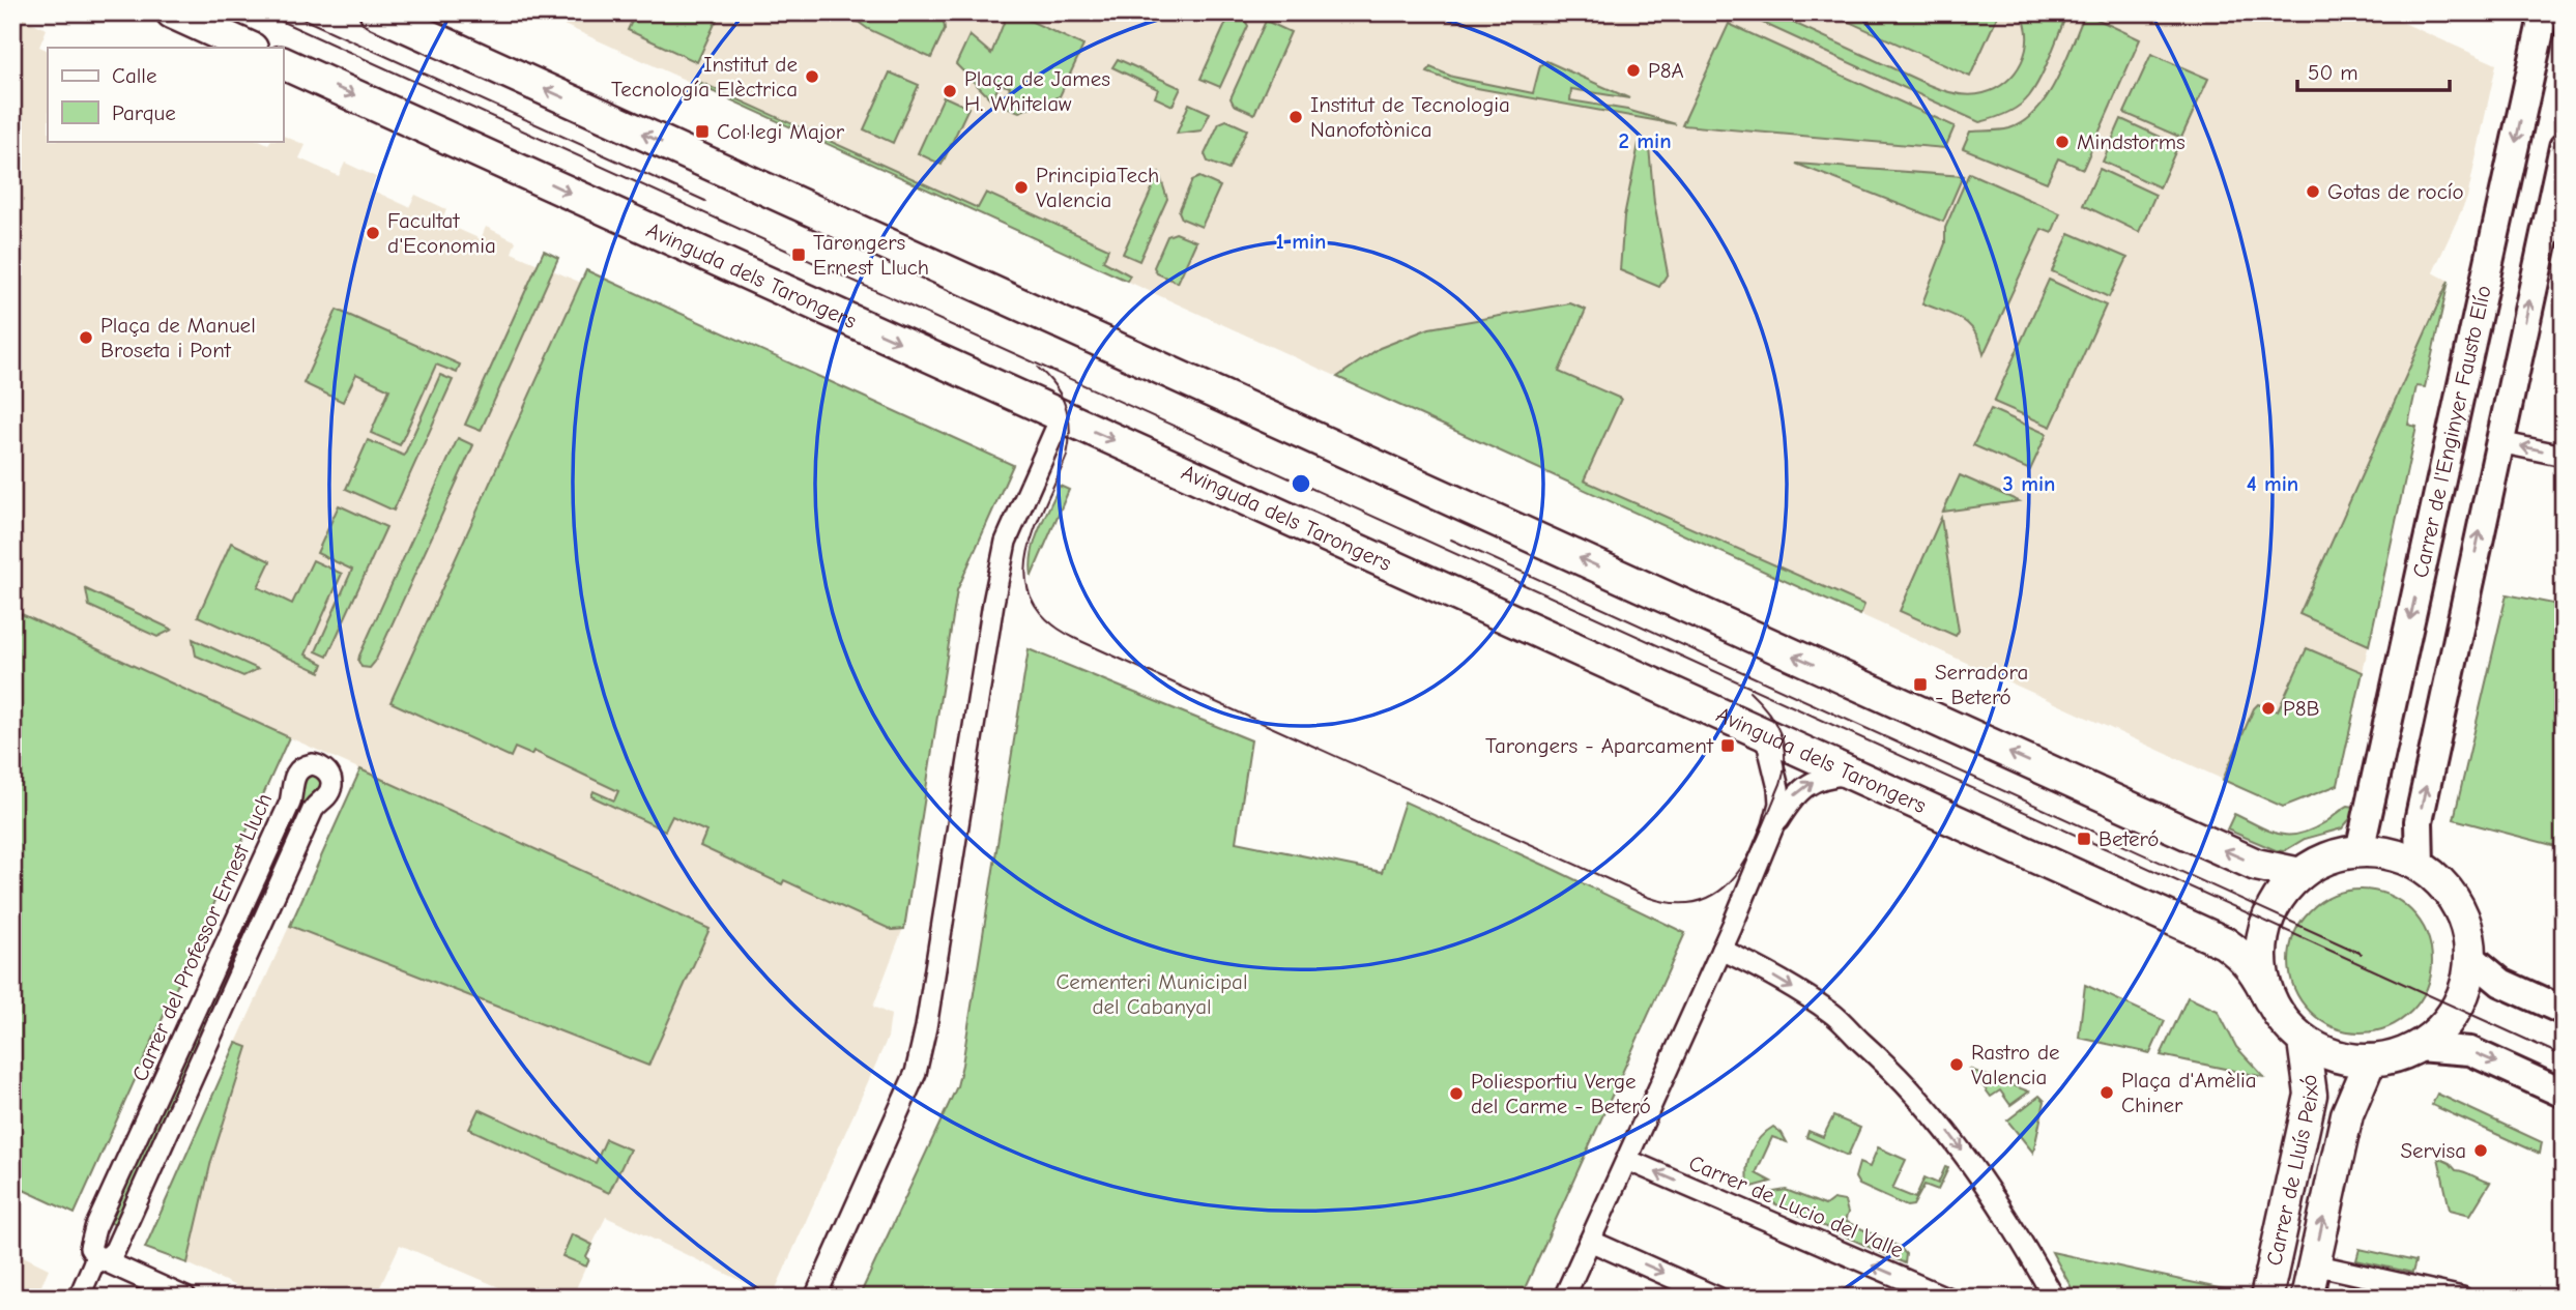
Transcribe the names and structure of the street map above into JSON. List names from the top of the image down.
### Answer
{
  "streets": {
    "main road": ["Avinguda dels Tarongers", "Carrer de l'Enginyer Fausto Elío", "Carrer de Lluís Peixó"],
    "street": ["Carrer del Professor Ernest Lluch", "Carrer de Lucio del Valle"]
  },
  "crossings": [
    ["Avinguda dels Tarongers", "Carrer de l'Enginyer Fausto Elío"],
    ["Avinguda dels Tarongers", "Carrer de Lluís Peixó"],
    ["Carrer de l'Enginyer Fausto Elío", "Carrer de Lluís Peixó"]
  ],
  "parks": ["Cementeri Municipal del Cabanyal"],
  "places": {
    "other": [
      "P8A",
      "Institut de Tecnología Elèctrica",
      "Plaça de James H. Whitelaw",
      "Institut de Tecnologia Nanofotònica",
      "Mindstorms",
      "PrincipiaTech Valencia",
      "Gotas de rocío",
      "Facultat d'Economia",
      "Plaça de Manuel Broseta i Pont",
      "P8B",
      "Rastro de Valencia",
      "Plaça d'Amèlia Chiner",
      "Poliesportiu Verge del Carme - Beteró",
      "Servisa"
    ],
    "transit": [
      "Col·legi Major",
      "Tarongers Ernest Lluch",
      "Serradora - Beteró",
      "Tarongers - Aparcament",
      "Beteró"
    ]
  },
  "legend": ["Calle", "Parque"],
  "scale_bar": "50 m",
  "rings": [
    "2 min",
    "1 min",
    "3 min",
    "4 min"
  ]
}
